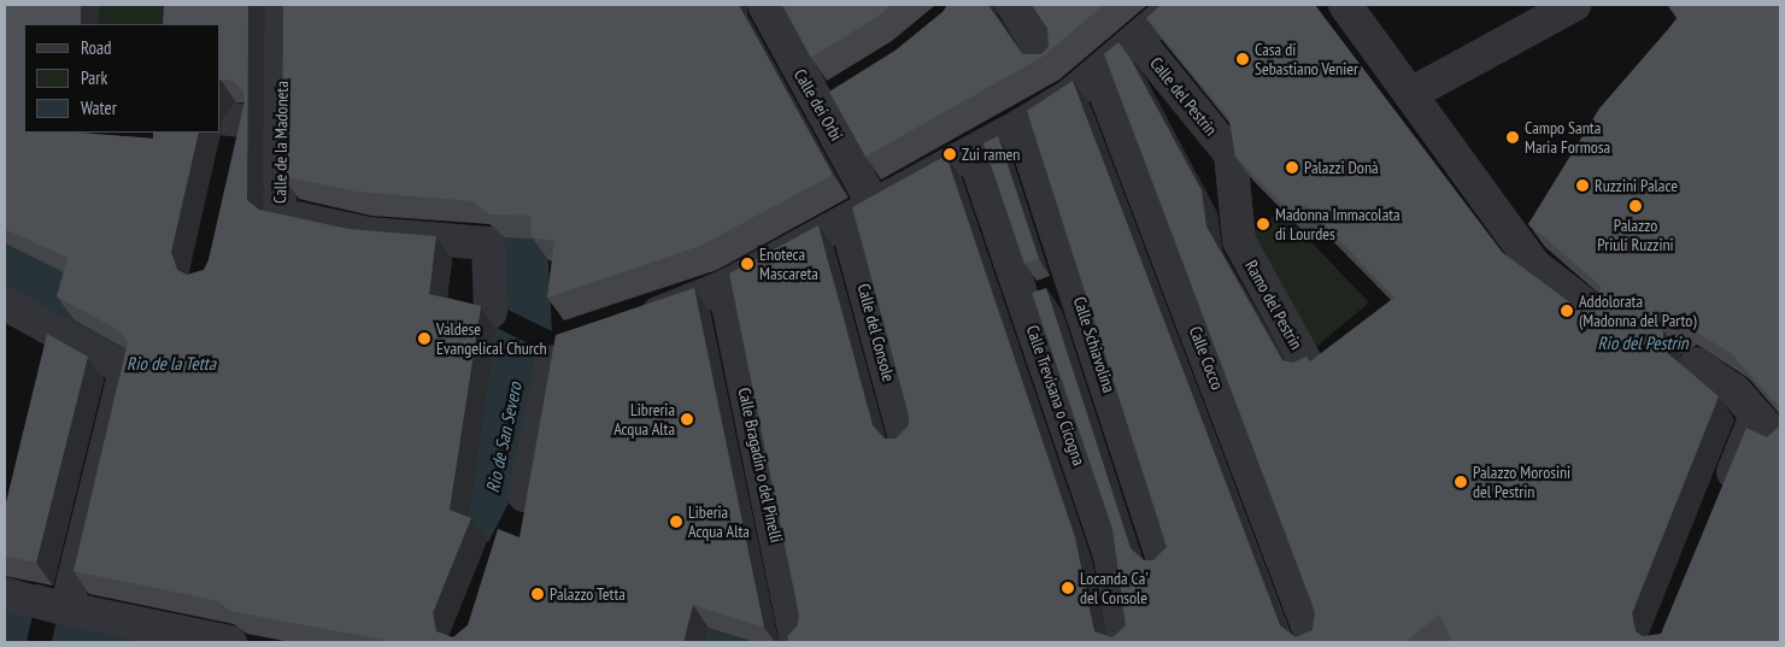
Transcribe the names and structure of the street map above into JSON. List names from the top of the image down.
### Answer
{
  "streets": {
    "street": [
      "Calle del Pestrin",
      "Calle dei Orbi",
      "Calle de la Madoneta",
      "Ramo del Pestrin",
      "Calle del Console",
      "Calle Schiavolina",
      "Calle Cocco",
      "Calle Trevisana o Cicogna",
      "Calle Bragadin o del Pinelli"
    ]
  },
  "crossings": [
    ["Calle del Pestrin", "Ramo del Pestrin"]
  ],
  "water": ["Rio del Pestrin", "Rio de la Tetta", "Rio de San Severo"],
  "places": [
    "Casa di Sebastiano Venier",
    "Campo Santa Maria Formosa",
    "Zui ramen",
    "Palazzi Donà",
    "Ruzzini Palace",
    "Palazzo Priuli Ruzzini",
    "Madonna Immacolata di Lourdes",
    "Enoteca Mascareta",
    "Addolorata (Madonna del Parto)",
    "Valdese Evangelical Church",
    "Libreria Acqua Alta",
    "Palazzo Morosini del Pestrin",
    "Liberia Acqua Alta",
    "Locanda Ca' del Console",
    "Palazzo Tetta"
  ],
  "legend": ["Road", "Park", "Water"]
}
